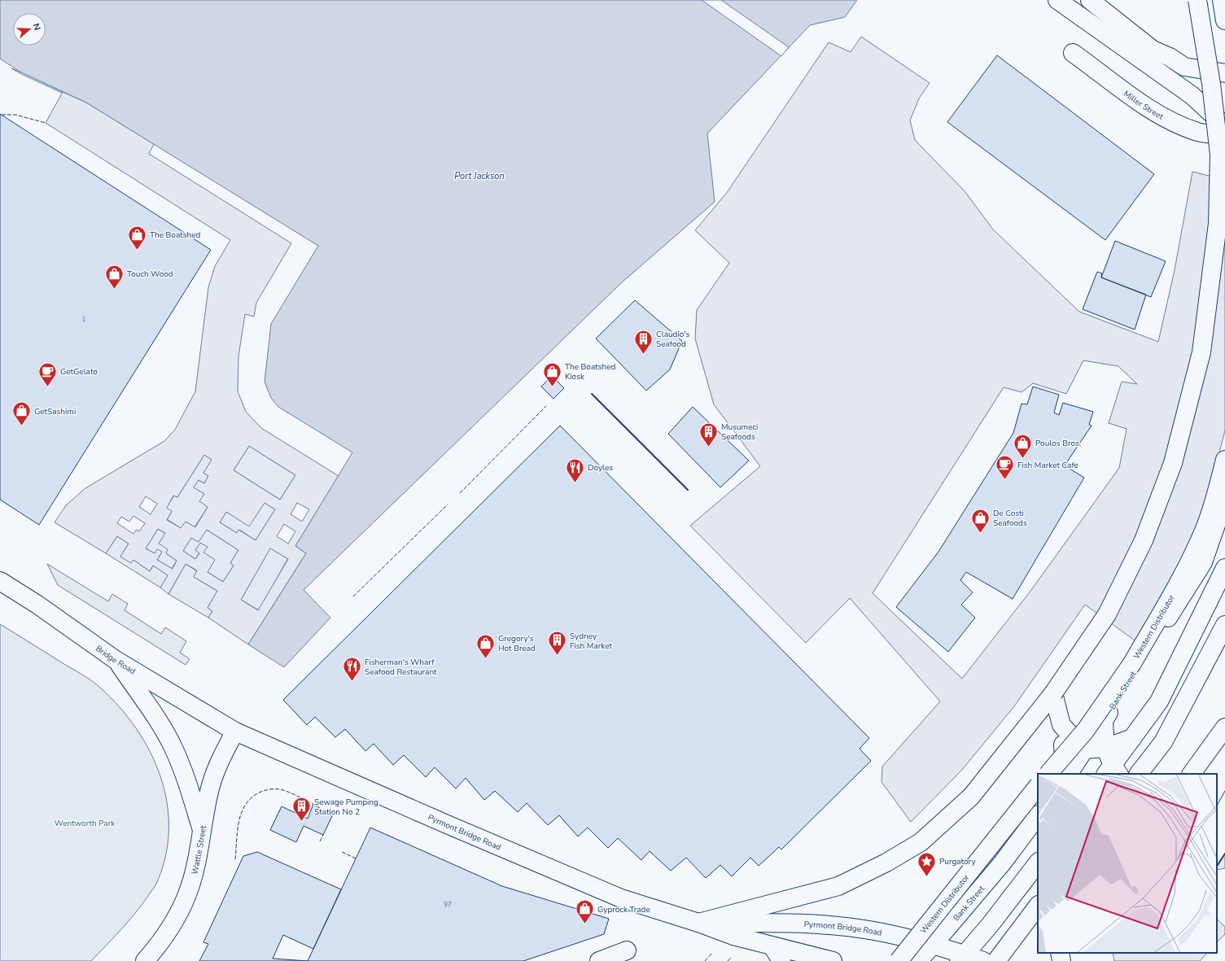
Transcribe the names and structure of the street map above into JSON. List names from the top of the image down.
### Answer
{
  "streets": {
    "main road": [
      "Miller Street",
      "Western Distributor",
      "Bridge Road",
      "Bank Street",
      "Pyrmont Bridge Road",
      "Wattle Street"
    ]
  },
  "crossings": [
    ["Bridge Road", "Pyrmont Bridge Road"],
    ["Bridge Road", "Wattle Street"],
    ["Bank Street", "Pyrmont Bridge Road"],
    ["Pyrmont Bridge Road", "Wattle Street"]
  ],
  "water": ["Port Jackson"],
  "parks": ["Wentworth Park"],
  "places": {
    "shop": [
      "The Boatshed",
      "Touch Wood",
      "The Boatshed Kiosk",
      "GetSashimi",
      "Poulos Bros.",
      "De Costi Seafoods",
      "Gregory's Hot Bread",
      "Gyprock Trade"
    ],
    "building": [
      "Claudio's Seafood",
      "Musumeci Seafoods",
      "Sydney Fish Market",
      "Sewage Pumping Station No 2"
    ],
    "cafe": ["GetGelato", "Fish Market Cafe"],
    "restaurant": ["Doyles", "Fisherman's Wharf Seafood Restaurant"],
    "place": ["Purgatory"]
  },
  "house_numbers": ["1", "97"],
  "north": "right"
}
